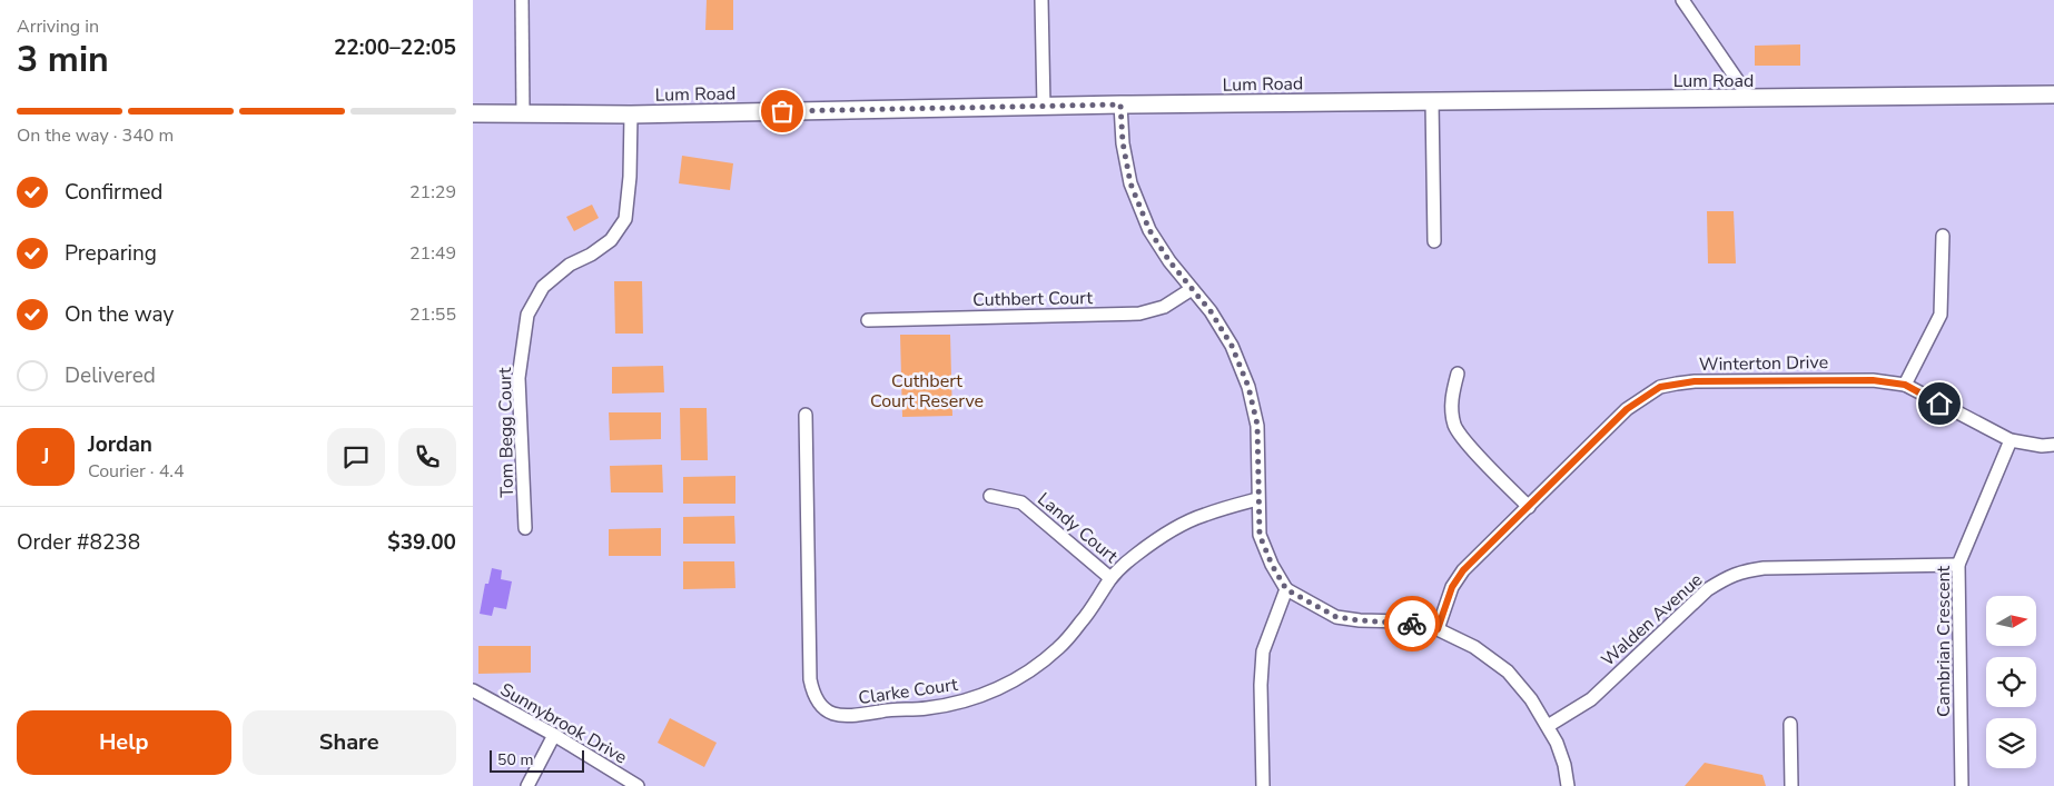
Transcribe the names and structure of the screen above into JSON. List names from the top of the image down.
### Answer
{
  "streets": {
    "street": [
      "Lum Road",
      "Cuthbert Court",
      "Winterton Drive",
      "Tom Begg Court",
      "Landy Court",
      "Walden Avenue",
      "Cambrian Crescent",
      "Clarke Court",
      "Sunnybrook Drive"
    ]
  },
  "crossings": [
    ["Lum Road", "Tom Begg Court"],
    ["Winterton Drive", "Cambrian Crescent"],
    ["Landy Court", "Clarke Court"],
    ["Walden Avenue", "Cambrian Crescent"]
  ],
  "parks": ["Cuthbert Court Reserve"],
  "scale_bar": "50 m",
  "north": "right",
  "page": {
    "heading": ["3 min", "Arriving in", "22:00–22:05"],
    "panel": [
      "Jordan",
      "Courier · 4.4",
      "Order #8238",
      "$39.00"
    ],
    "bar": "On the way · 340 m",
    "list": [
      ["Confirmed", "21:29"],
      ["Preparing", "21:49"],
      ["On the way", "21:55"],
      "Delivered"
    ],
    "round": "J",
    "buttons": ["Help", "Share"],
    "scale": "50 m"
  }
}
